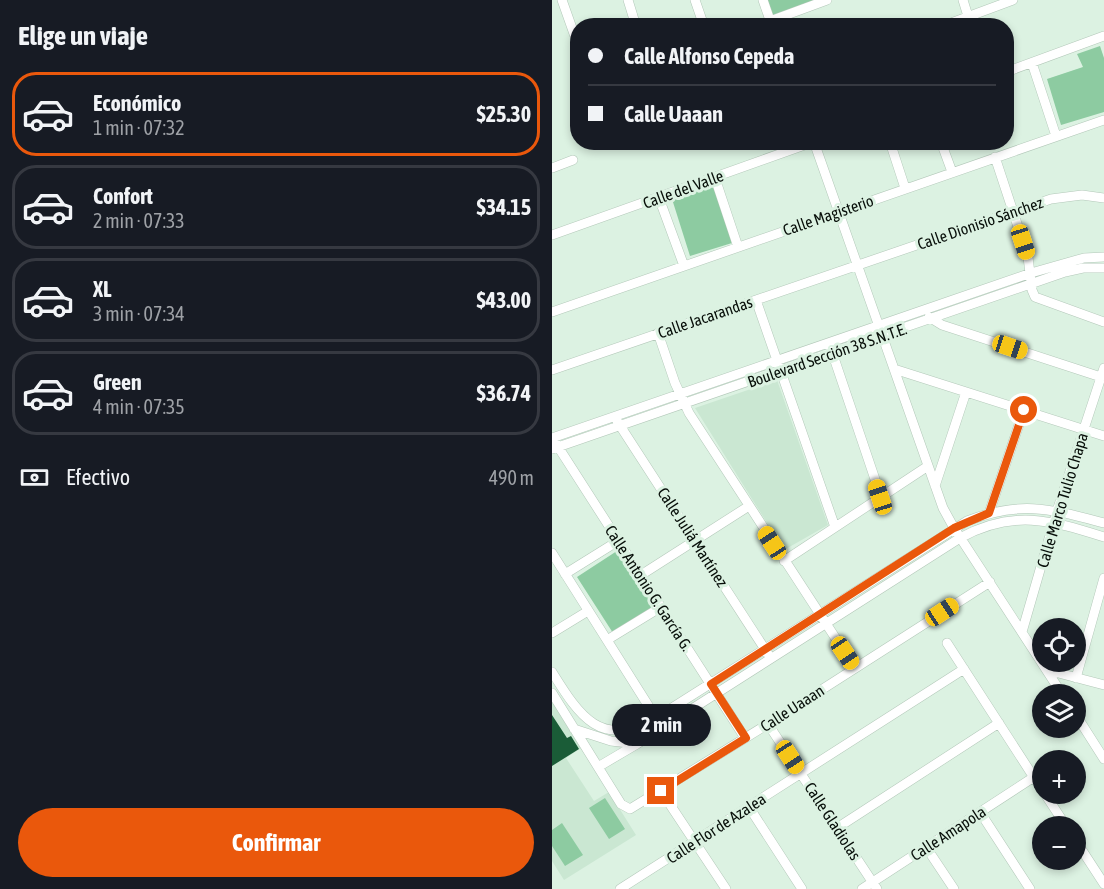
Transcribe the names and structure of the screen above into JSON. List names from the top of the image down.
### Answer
{
  "streets": {
    "street": [
      "Calle del Valle",
      "Calle Magisterio",
      "Calle Dionisio Sánchez",
      "Calle Jacarandas",
      "Boulevard Sección 38 S.N.T.E.",
      "Calle Marco Tulio Chapa",
      "Calle Juliá Martínez",
      "Calle Antonio G. García G.",
      "Calle Uaaan",
      "Calle Gladiolas",
      "Calle Flor de Azalea",
      "Calle Amapola"
    ]
  },
  "crossings": [
    ["Calle Dionisio Sánchez", "Calle Jacarandas"],
    ["Boulevard Sección 38 S.N.T.E.", "Calle Juliá Martínez"],
    ["Boulevard Sección 38 S.N.T.E.", "Calle Antonio G. García G."],
    ["Calle Antonio G. García G.", "Calle Uaaan"],
    ["Calle Uaaan", "Calle Gladiolas"],
    ["Calle Gladiolas", "Calle Flor de Azalea"],
    ["Calle Gladiolas", "Calle Amapola"]
  ],
  "page": {
    "heading": "Elige un viaje",
    "banner": ["Calle Alfonso Cepeda", "Calle Uaaan"],
    "list": [
      {
        "name": "Económico",
        "note": "1 min · 07:32",
        "value": "$25.30"
      },
      {
        "name": "Confort",
        "note": "2 min · 07:33",
        "value": "$34.15"
      },
      {
        "name": "XL",
        "note": "3 min · 07:34",
        "value": "$43.00"
      },
      {
        "name": "Green",
        "note": "4 min · 07:35",
        "value": "$36.74"
      }
    ],
    "pay": ["Efectivo", "490 m"],
    "map_buttons": ["+", "−"],
    "bubble": "2 min",
    "buttons": "Confirmar"
  }
}
